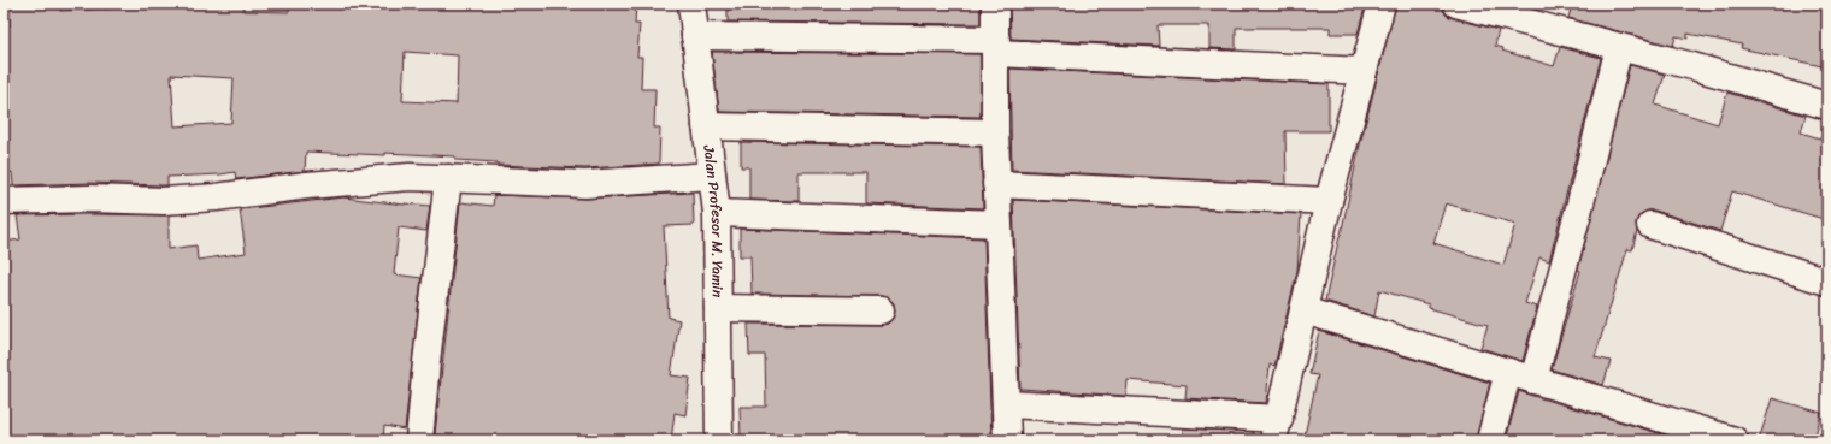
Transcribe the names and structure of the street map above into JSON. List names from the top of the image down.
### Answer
{
  "streets": {
    "street": ["Jalan Profesor M. Yamin"]
  }
}
